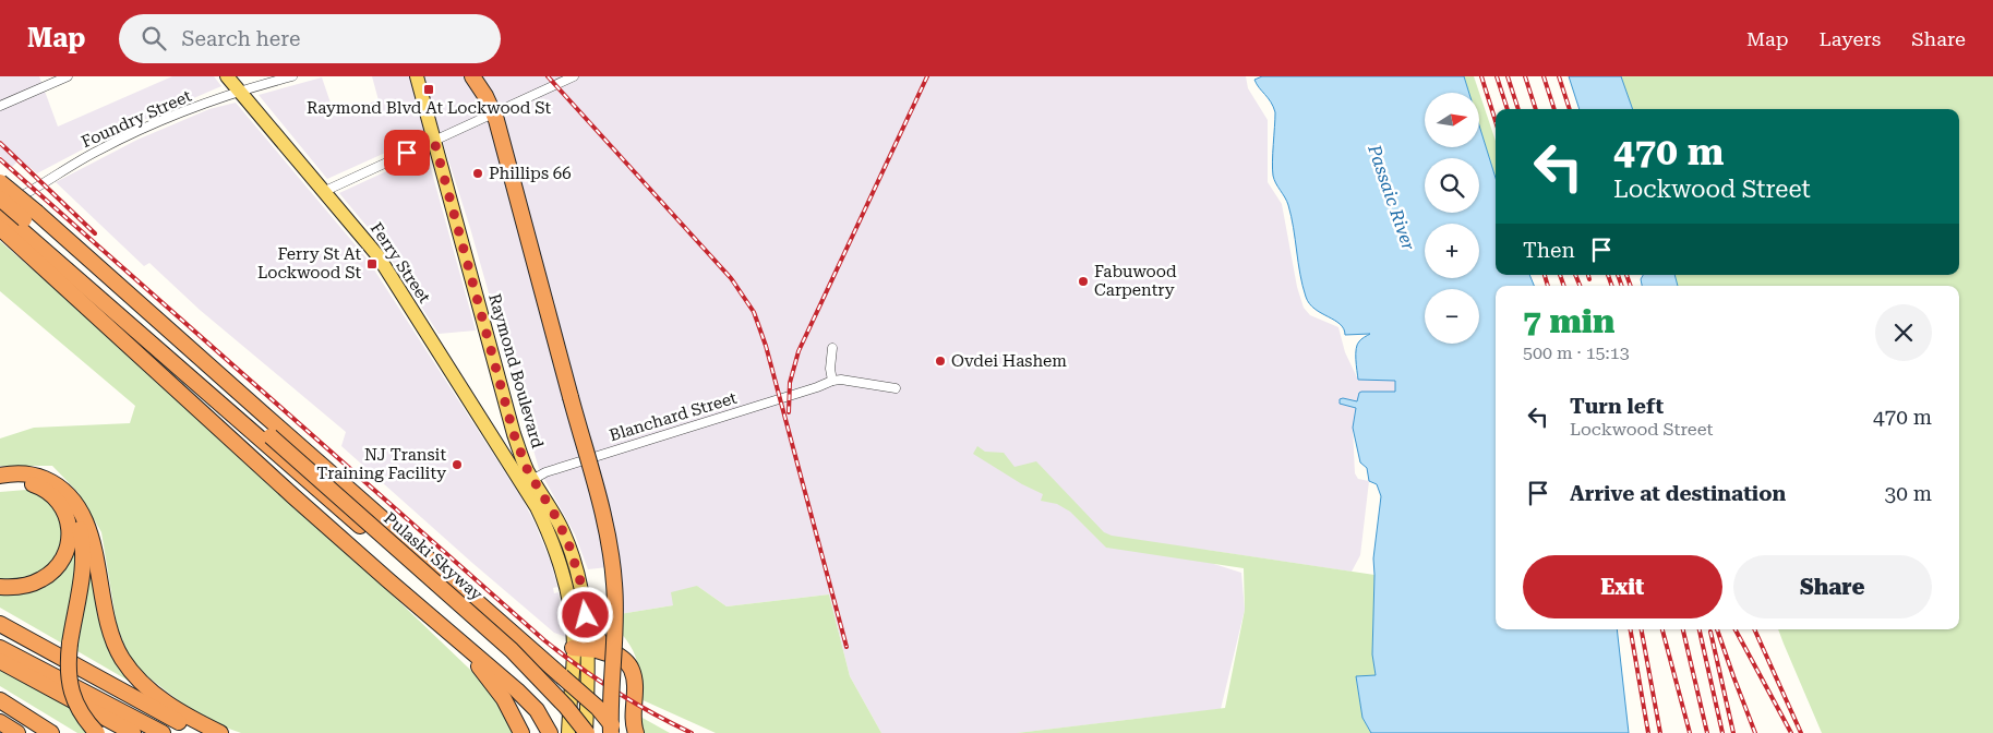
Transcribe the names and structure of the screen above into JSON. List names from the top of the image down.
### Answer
{
  "streets": {
    "highway": ["Pulaski Skyway"],
    "main road": ["Ferry Street", "Raymond Boulevard"],
    "street": ["Foundry Street", "Blanchard Street"]
  },
  "crossings": [
    ["Foundry Street", "Ferry Street"],
    ["Ferry Street", "Raymond Boulevard"],
    ["Ferry Street", "Blanchard Street"],
    ["Raymond Boulevard", "Blanchard Street"],
    ["Raymond Boulevard", "Pulaski Skyway"]
  ],
  "water": ["Passaic River"],
  "places": {
    "transit": ["Raymond Blvd At Lockwood St", "Ferry St At Lockwood St"],
    "other": [
      "Phillips 66",
      "Fabuwood Carpentry",
      "Ovdei Hashem",
      "NJ Transit Training Facility"
    ]
  },
  "north": "right",
  "page": {
    "header": "Map",
    "search": "Search here",
    "nav": ["Map", "Layers", "Share"],
    "map_buttons": ["+", "−"],
    "turn": ["470 m", "Lockwood Street"],
    "then": "Then",
    "heading": ["7 min", "500 m · 15:13"],
    "list": [
      {
        "name": "Turn left",
        "note": "Lockwood Street",
        "value": "470 m"
      },
      {
        "name": "Arrive at destination",
        "value": "30 m"
      }
    ],
    "buttons": ["Exit", "Share"]
  }
}
